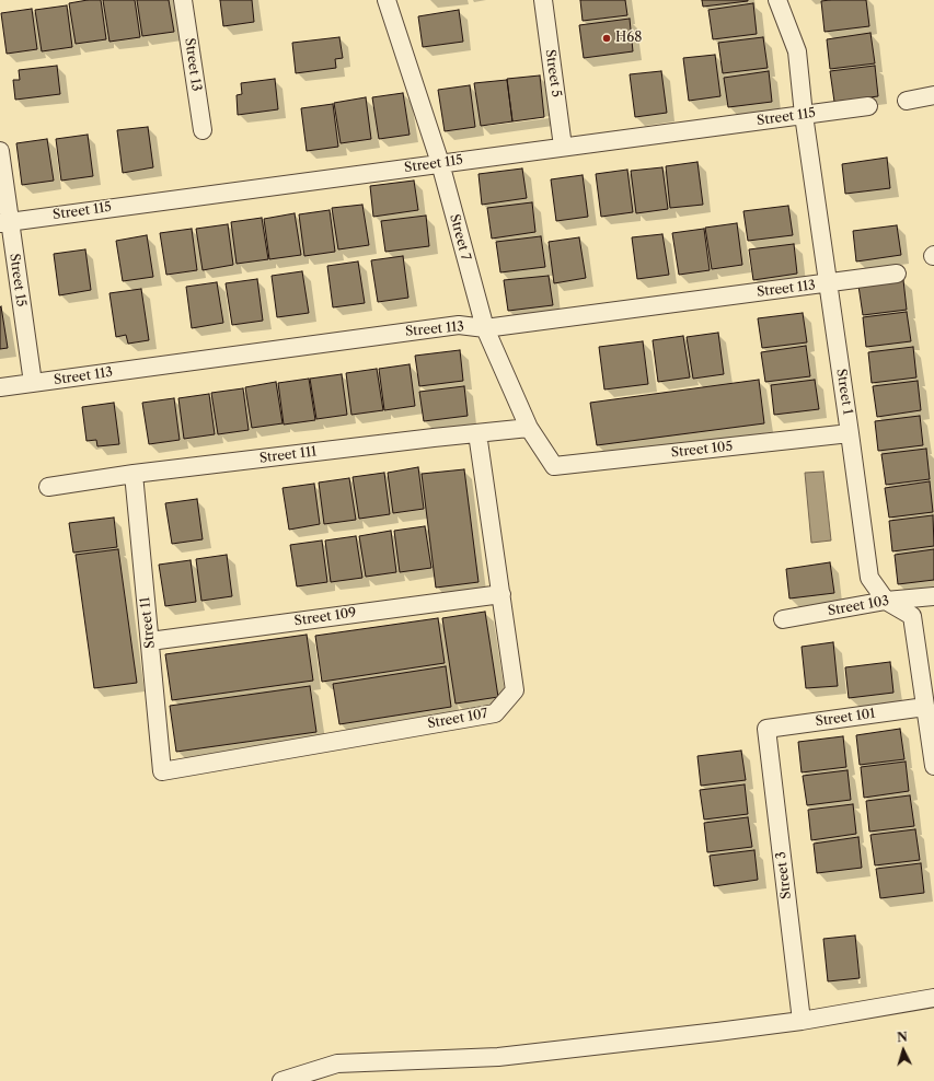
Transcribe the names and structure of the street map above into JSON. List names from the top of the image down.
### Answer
{
  "streets": {
    "street": [
      "Street 13",
      "Street 5",
      "Street 115",
      "Street 7",
      "Street 15",
      "Street 113",
      "Street 1",
      "Street 105",
      "Street 111",
      "Street 103",
      "Street 109",
      "Street 11",
      "Street 101",
      "Street 107",
      "Street 3"
    ]
  },
  "crossings": [
    ["Street 5", "Street 115"],
    ["Street 115", "Street 7"],
    ["Street 115", "Street 15"],
    ["Street 115", "Street 1"],
    ["Street 7", "Street 113"],
    ["Street 7", "Street 105"],
    ["Street 7", "Street 111"],
    ["Street 15", "Street 113"],
    ["Street 113", "Street 1"],
    ["Street 1", "Street 105"],
    ["Street 1", "Street 103"],
    ["Street 1", "Street 101"],
    ["Street 111", "Street 11"],
    ["Street 111", "Street 107"],
    ["Street 109", "Street 11"],
    ["Street 109", "Street 107"],
    ["Street 11", "Street 107"],
    ["Street 101", "Street 3"]
  ],
  "places": ["H68"],
  "north": "top"
}
